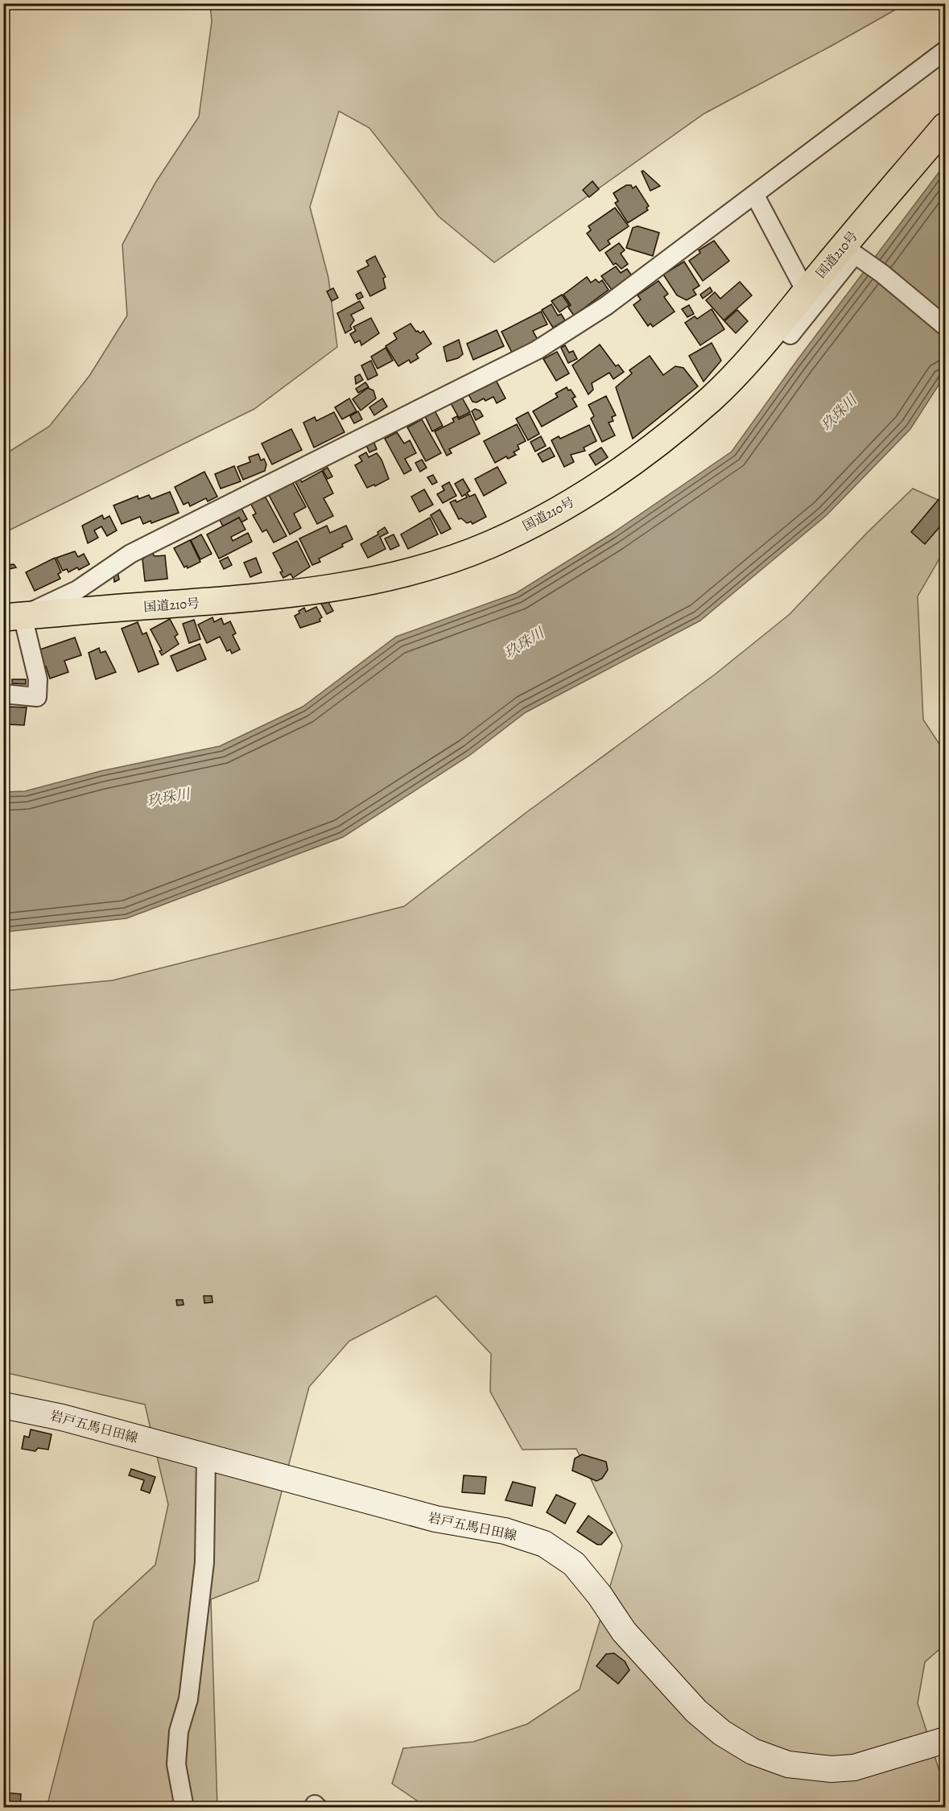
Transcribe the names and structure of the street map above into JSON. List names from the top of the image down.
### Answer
{
  "streets": {
    "highway": ["国道210号"],
    "main road": ["岩戸五馬日田線"]
  },
  "water": ["玖珠川"]
}
